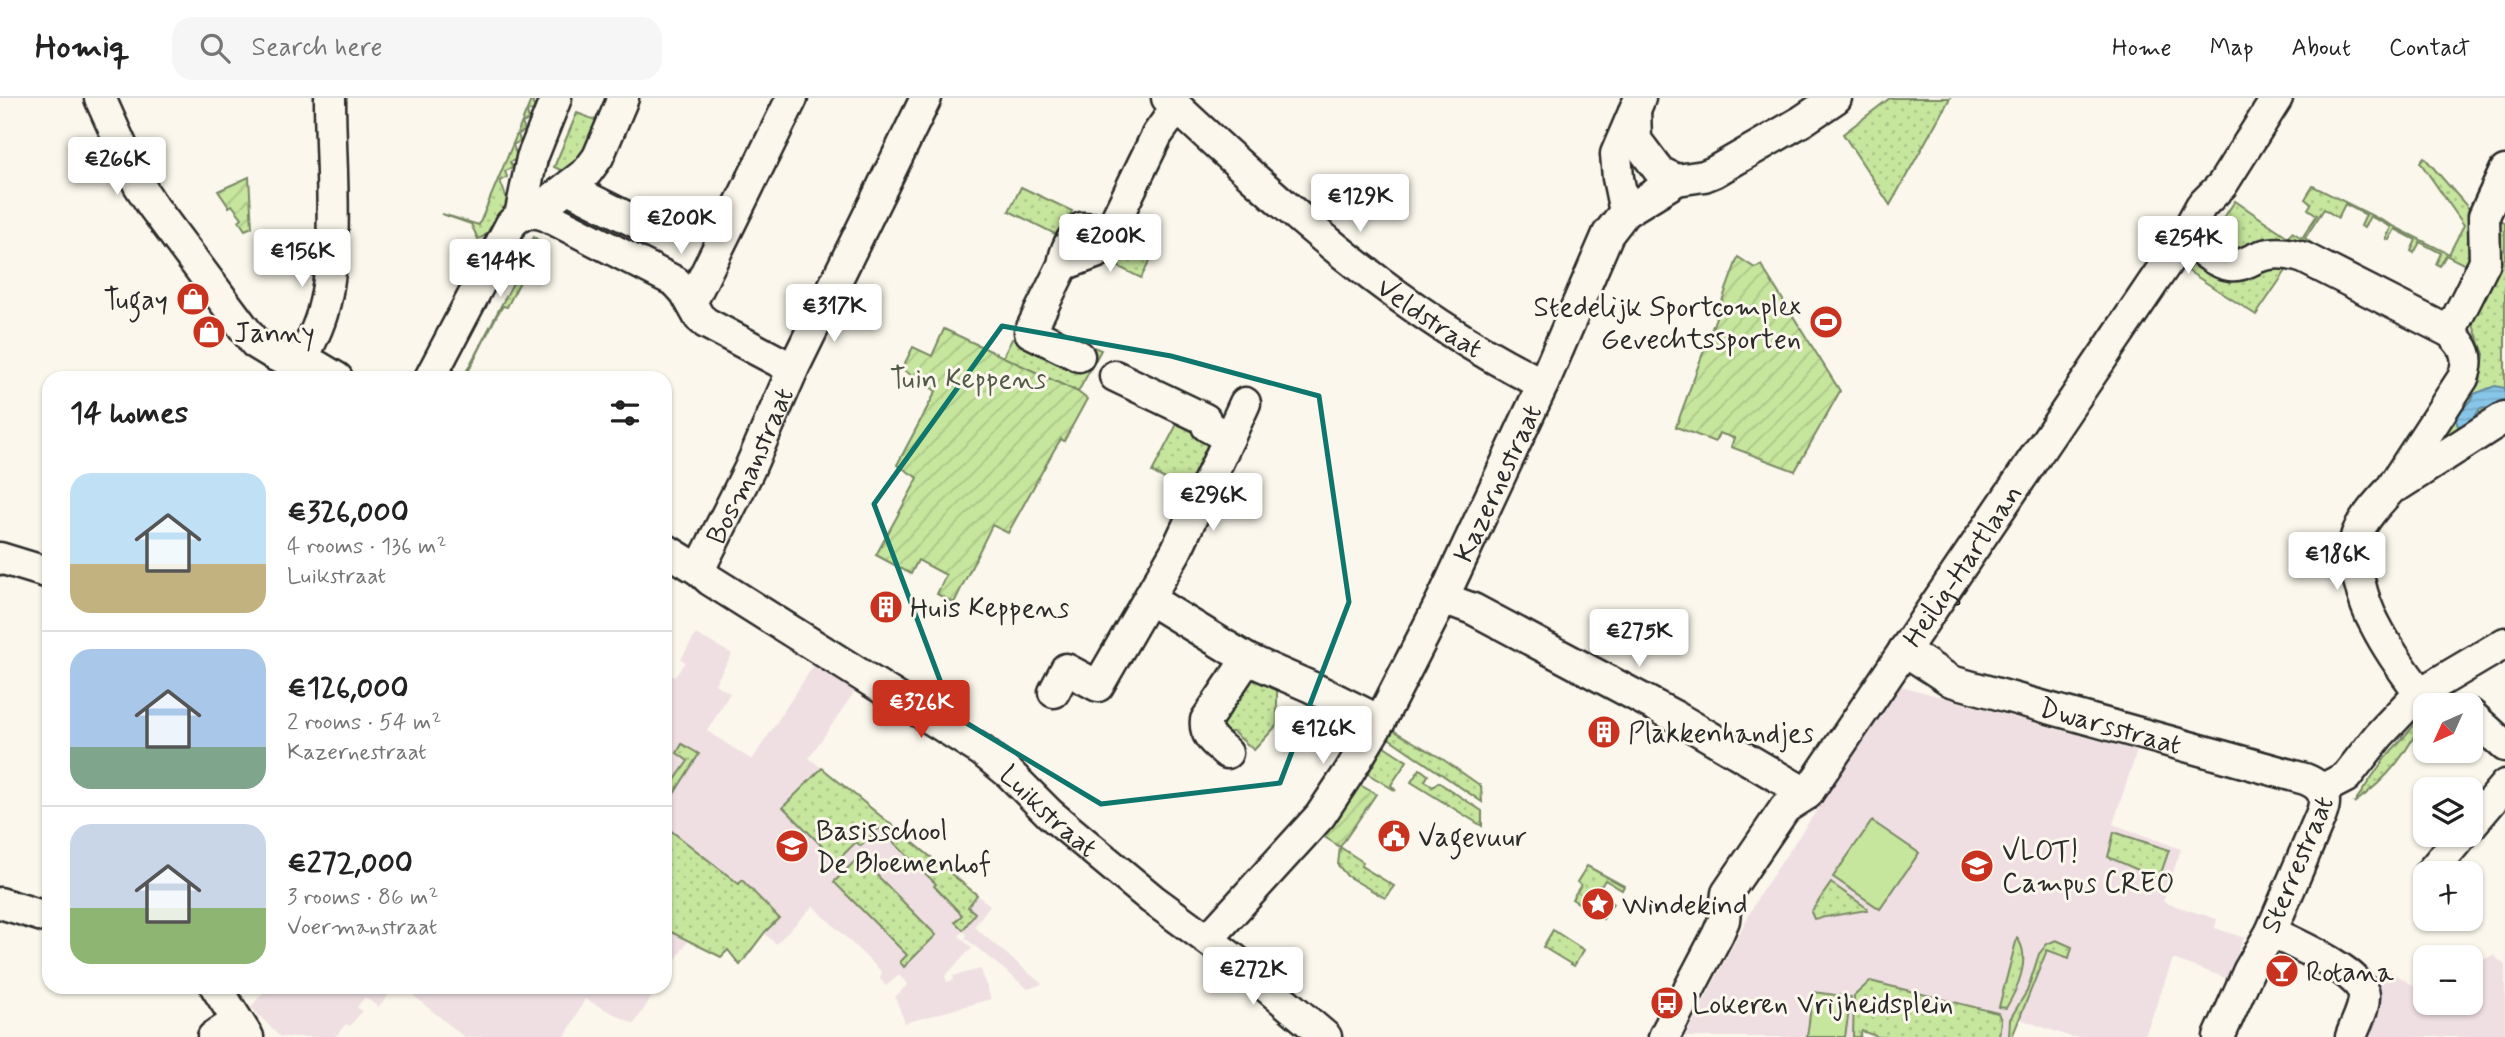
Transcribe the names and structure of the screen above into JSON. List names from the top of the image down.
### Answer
{
  "streets": {
    "street": [
      "Veldstraat",
      "Bosmanstraat",
      "Kazernestraat",
      "Heilig-Hartlaan",
      "Dwarsstraat",
      "Luikstraat",
      "Sterrestraat"
    ]
  },
  "crossings": [
    ["Veldstraat", "Kazernestraat"],
    ["Bosmanstraat", "Luikstraat"],
    ["Kazernestraat", "Luikstraat"],
    ["Heilig-Hartlaan", "Dwarsstraat"],
    ["Dwarsstraat", "Sterrestraat"]
  ],
  "parks": ["Tuin Keppens"],
  "places": {
    "shop": ["Tugay", "Janny"],
    "sports": ["Stedelijk Sportcomplex Gevechtssporten"],
    "building": ["Huis Keppens", "Plakkenhandjes"],
    "public building": ["Vagevuur"],
    "school or university": ["Basisschool De Bloemenhof", "VLOT! Campus CREO"],
    "place": ["Windekind"],
    "bar": ["Rotana"],
    "bus stop": ["Lokeren Vrijheidsplein"]
  },
  "north": "bottom left",
  "page": {
    "header": "Homiq",
    "search": "Search here",
    "nav": [
      "Home",
      "Map",
      "About",
      "Contact"
    ],
    "price": [
      "€266K",
      "€129K",
      "€200K",
      "€200K",
      "€254K",
      "€156K",
      "€144K",
      "€317K",
      "€296K",
      "€186K",
      "€275K",
      "€326K",
      "€126K",
      "€272K"
    ],
    "heading": "14 homes",
    "list": [
      {
        "name": "€326,000",
        "note": "4 rooms · 136 m² · Luikstraat"
      },
      {
        "name": "€126,000",
        "note": "2 rooms · 54 m² · Kazernestraat"
      },
      {
        "name": "€272,000",
        "note": "3 rooms · 86 m² · Voermanstraat"
      }
    ],
    "map_buttons": ["+", "−"]
  }
}
